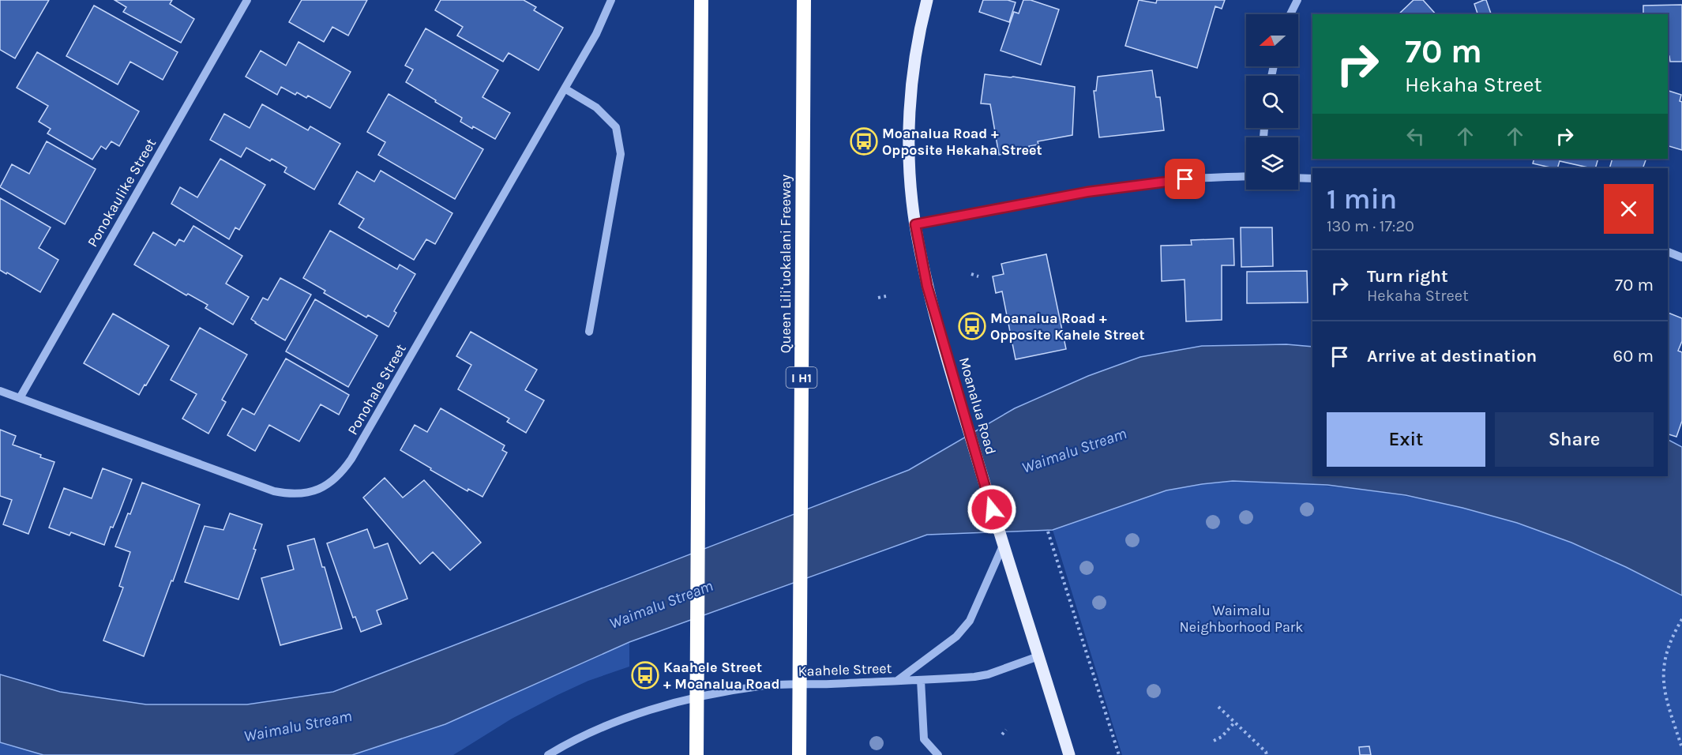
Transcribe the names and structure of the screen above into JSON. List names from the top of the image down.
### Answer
{
  "streets": {
    "highway": ["Queen Liliʻuokalani Freeway", "I H1"],
    "main road": ["Moanalua Road"],
    "street": ["Ponokaulike Street", "Ponohale Street", "Kaahele Street"]
  },
  "crossings": [
    ["Ponokaulike Street", "Ponohale Street"],
    ["Moanalua Road", "Kaahele Street"]
  ],
  "water": ["Waimalu Stream"],
  "parks": ["Waimalu Neighborhood Park"],
  "places": {
    "bus stop": ["Moanalua Road + Opposite Hekaha Street", "Moanalua Road + Opposite Kahele Street", "Kaahele Street + Moanalua Road"]
  },
  "north": "left",
  "page": {
    "turn": ["70 m", "Hekaha Street"],
    "heading": ["1 min", "130 m · 17:20"],
    "list": [
      {
        "name": "Turn right",
        "note": "Hekaha Street",
        "value": "70 m"
      },
      {
        "name": "Arrive at destination",
        "value": "60 m"
      }
    ],
    "buttons": ["Exit", "Share"]
  }
}
